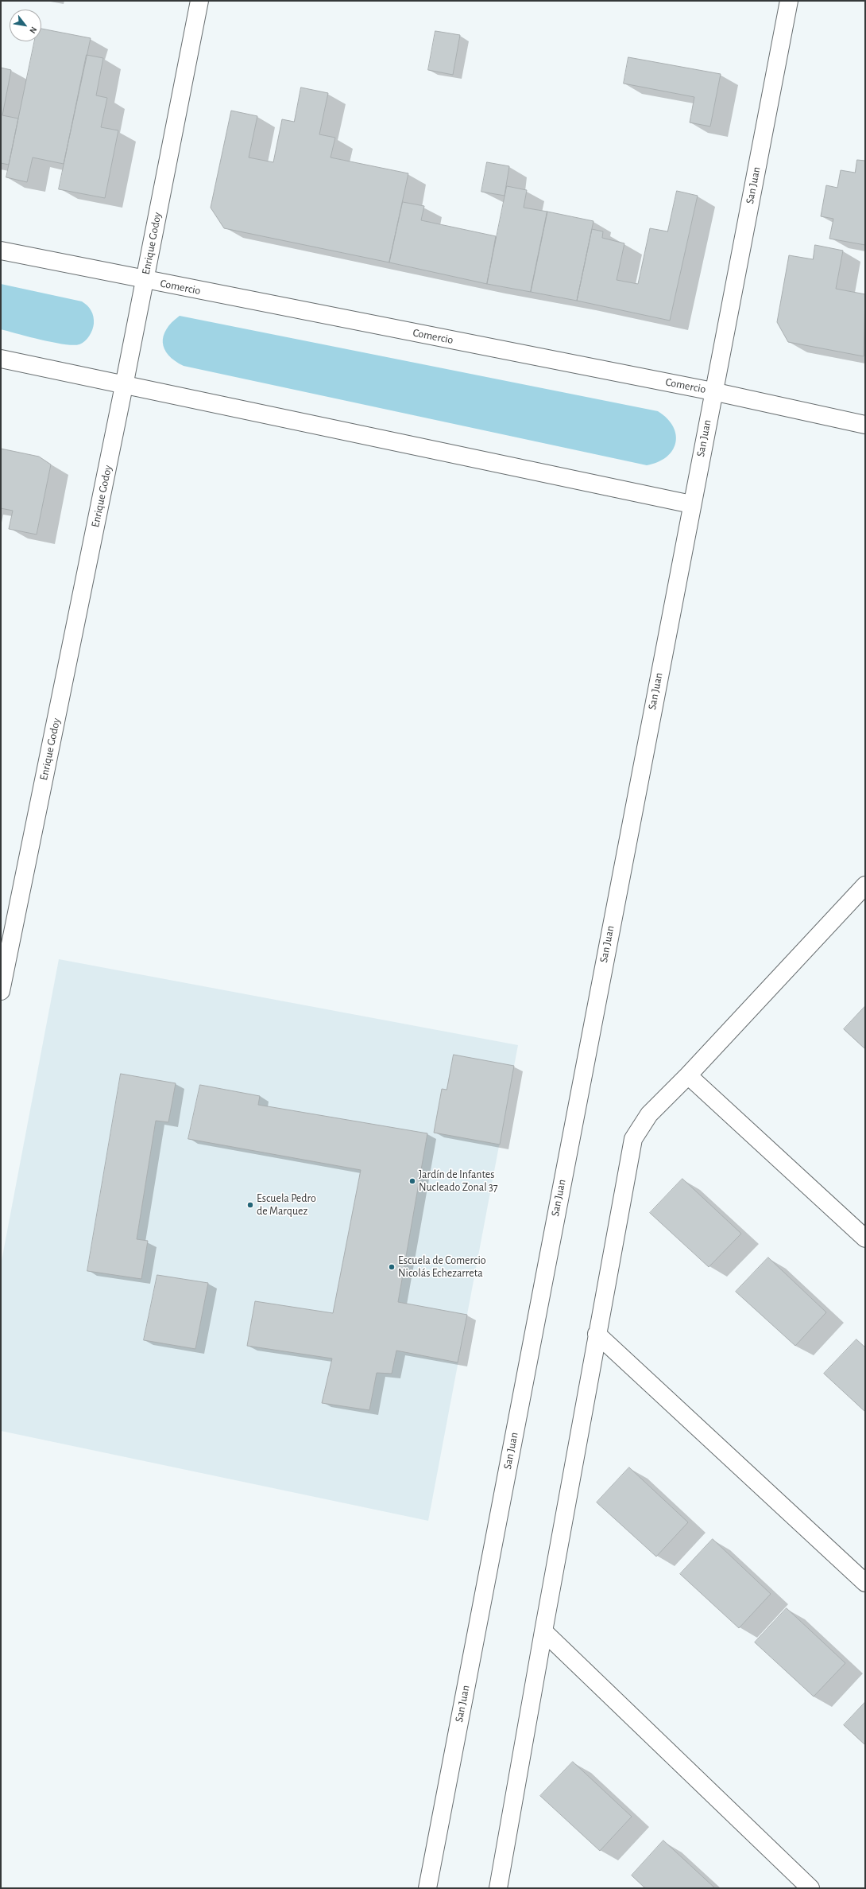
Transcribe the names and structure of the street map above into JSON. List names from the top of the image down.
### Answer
{
  "streets": {
    "street": ["San Juan", "Enrique Godoy", "Comercio"]
  },
  "crossings": [
    ["San Juan", "Comercio"],
    ["Enrique Godoy", "Comercio"]
  ],
  "places": ["Jardín de Infantes Nucleado Zonal 37", "Escuela Pedro de Marquez", "Escuela de Comercio Nicolás Echezarreta"],
  "north": "bottom right"
}
